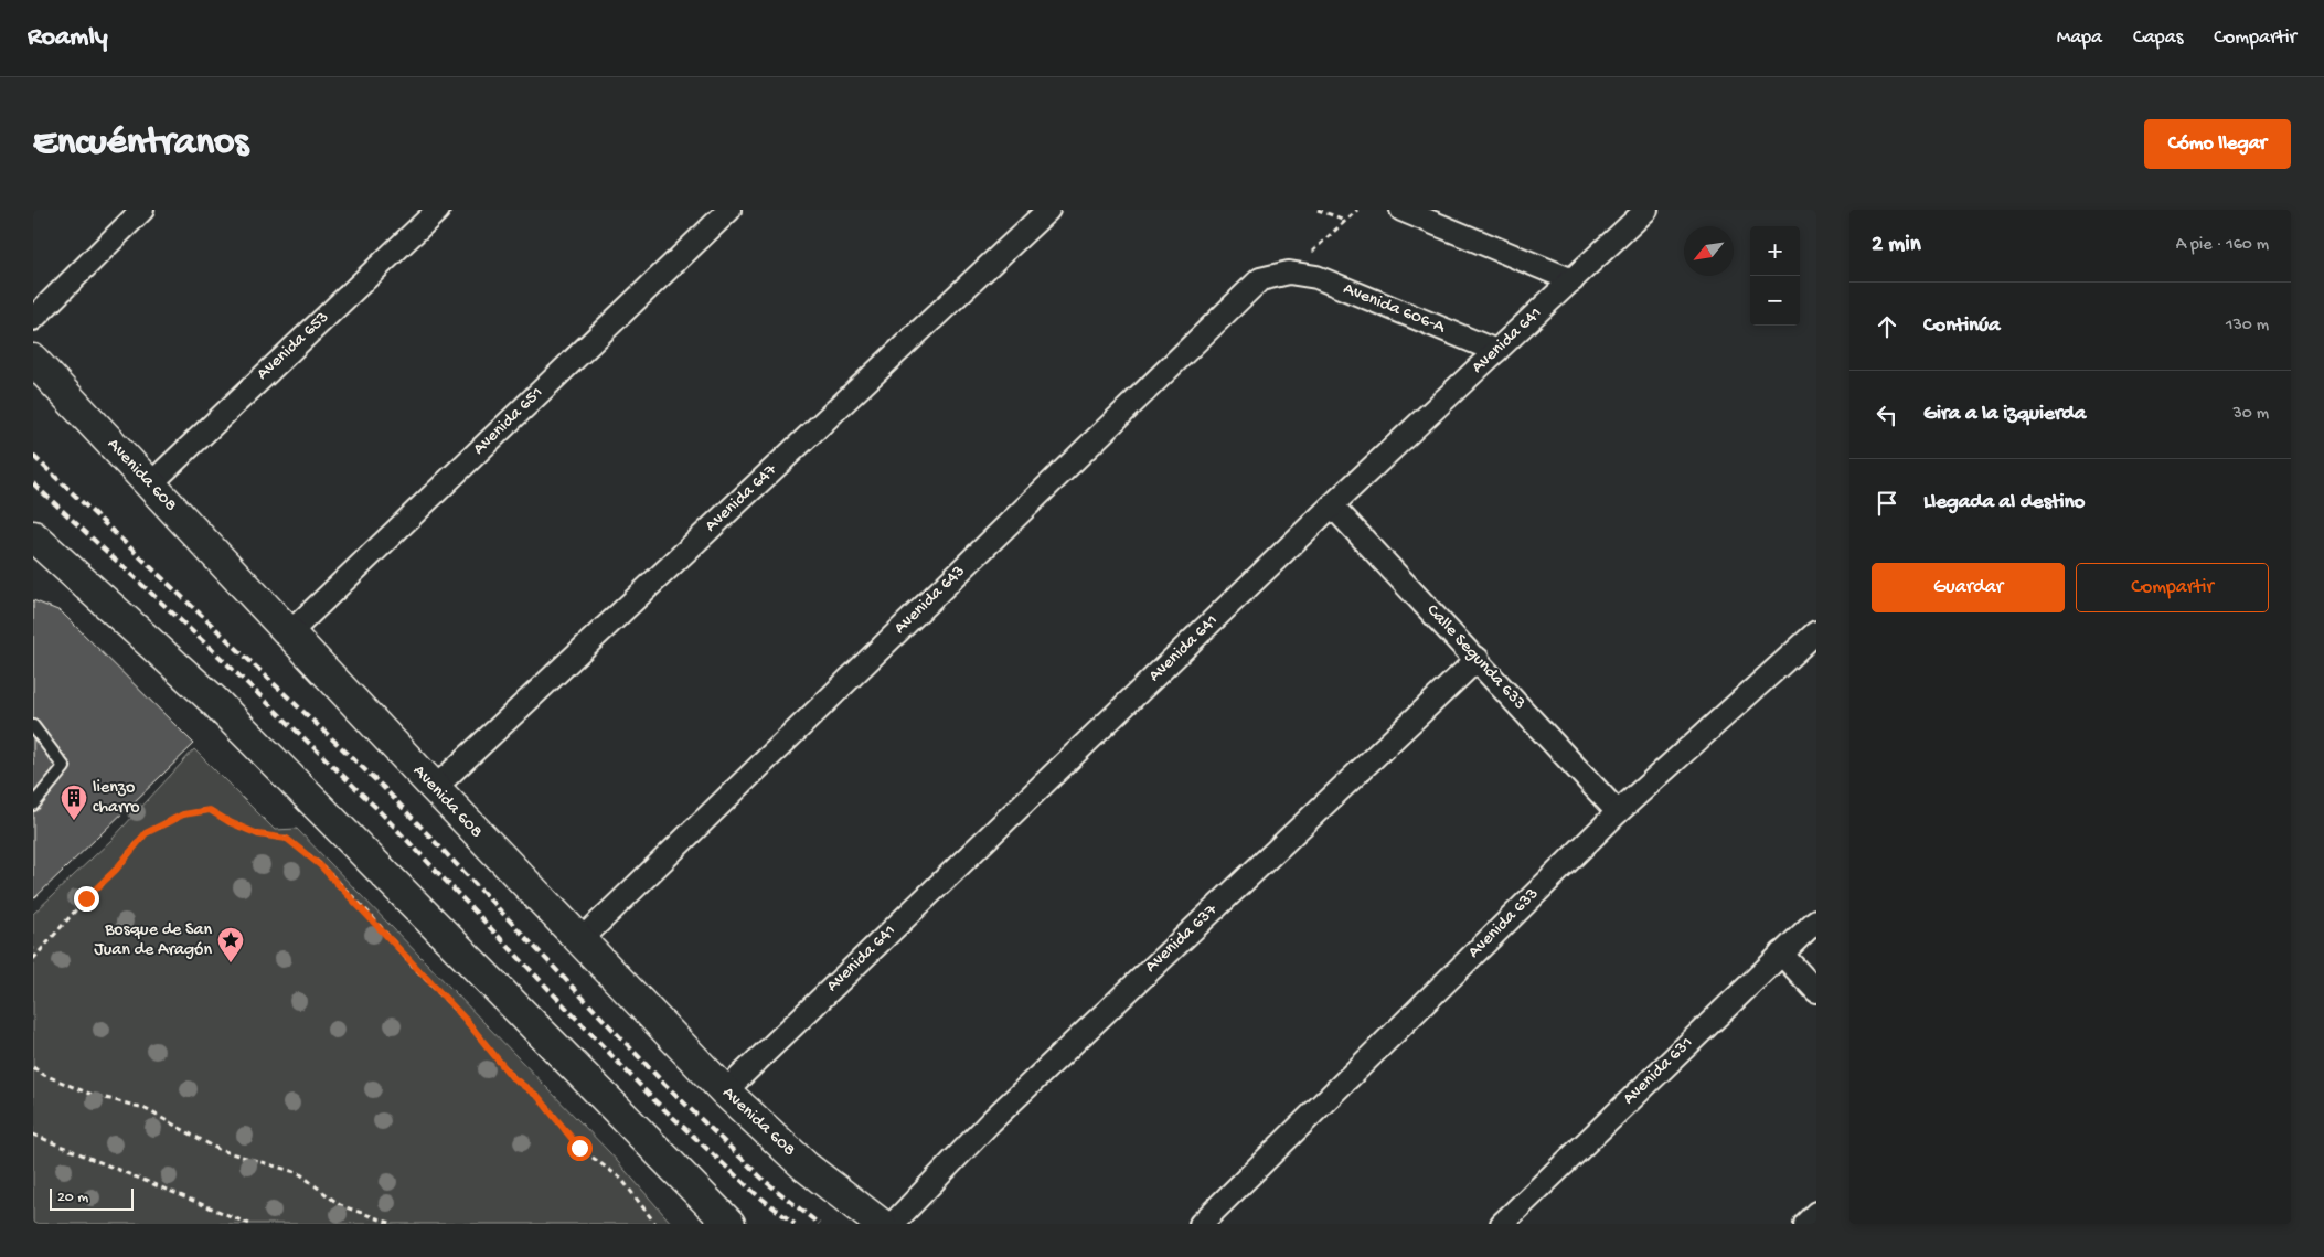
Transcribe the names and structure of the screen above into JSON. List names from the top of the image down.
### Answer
{
  "streets": {
    "highway": ["Avenida 608"],
    "street": [
      "Avenida 606-A",
      "Avenida 641",
      "Avenida 653",
      "Avenida 651",
      "Avenida 647",
      "Avenida 643",
      "Calle Segunda 633",
      "Avenida 633",
      "Avenida 637",
      "Avenida 631"
    ]
  },
  "crossings": [
    ["Avenida 606-A", "Avenida 641"],
    ["Avenida 606-A", "Avenida 643"],
    ["Avenida 641", "Avenida 608"],
    ["Avenida 641", "Calle Segunda 633"],
    ["Avenida 653", "Avenida 608"],
    ["Avenida 651", "Avenida 608"],
    ["Avenida 608", "Avenida 647"],
    ["Avenida 608", "Avenida 643"],
    ["Calle Segunda 633", "Avenida 633"],
    ["Calle Segunda 633", "Avenida 637"]
  ],
  "places": {
    "building": ["lienzo charro"],
    "place": ["Bosque de San Juan de Aragón"]
  },
  "scale_bar": "20 m",
  "north": "bottom left",
  "page": {
    "header": "Roamly",
    "nav": ["Mapa", "Capas", "Compartir"],
    "buttons": [
      "Cómo llegar",
      ["Guardar", "Compartir"]
    ],
    "title": "Encuéntranos",
    "heading": ["2 min", "A pie · 160 m"],
    "map_buttons": ["+", "−"],
    "list": [
      ["Continúa", "130 m"],
      ["Gira a la izquierda", "30 m"],
      "Llegada al destino"
    ],
    "scale": "20 m"
  }
}
